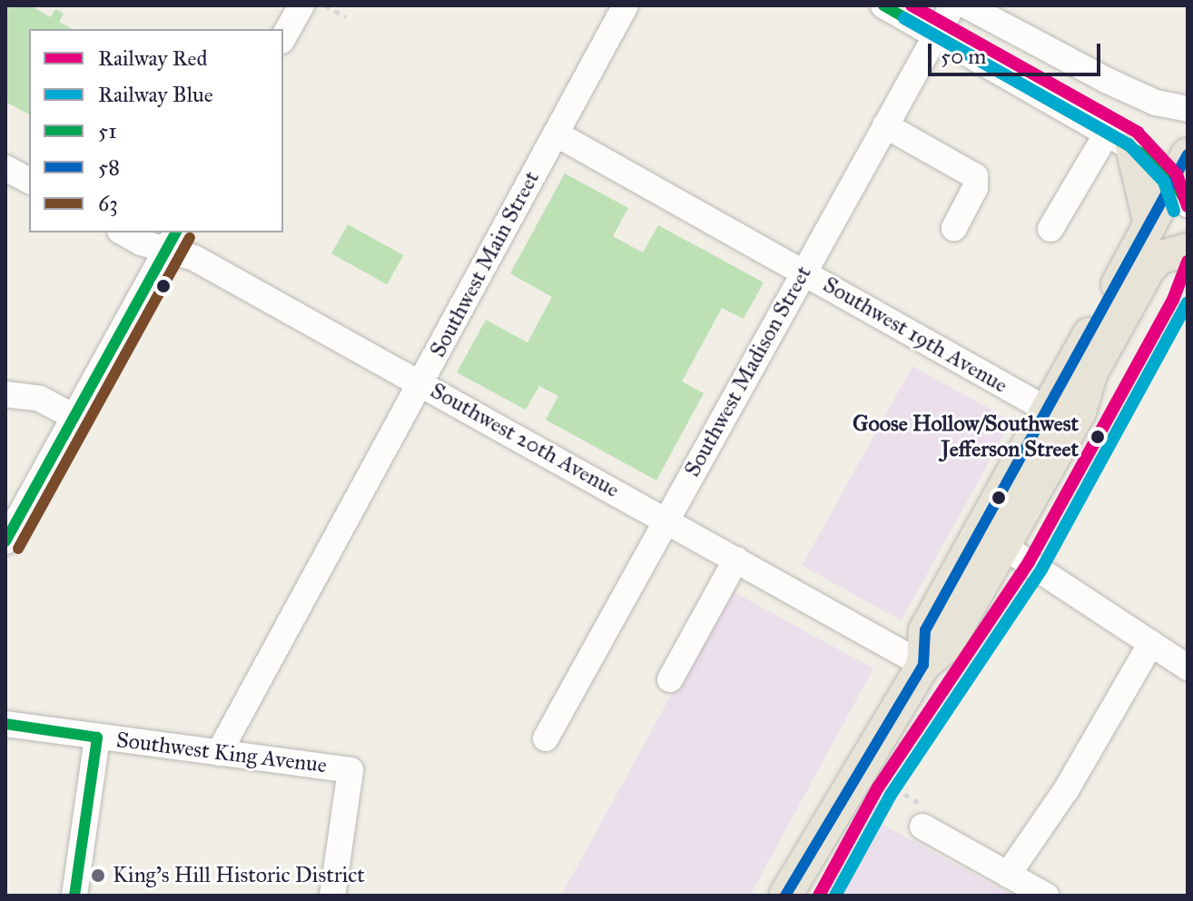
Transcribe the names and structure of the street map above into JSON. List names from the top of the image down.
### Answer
{
  "streets": {
    "street": [
      "Southwest Main Street",
      "Southwest 19th Avenue",
      "Southwest Madison Street",
      "Southwest 20th Avenue",
      "Southwest King Avenue"
    ]
  },
  "crossings": [
    ["Southwest Main Street", "Southwest 19th Avenue"],
    ["Southwest Main Street", "Southwest 20th Avenue"],
    ["Southwest Main Street", "Southwest King Avenue"],
    ["Southwest 19th Avenue", "Southwest Madison Street"],
    ["Southwest Madison Street", "Southwest 20th Avenue"]
  ],
  "places": ["Goose Hollow/Southwest Jefferson Street", "King's Hill Historic District"],
  "lines": [
    "rail line Red",
    "transit line 51",
    "rail line Blue",
    "transit line 58",
    "transit line 63"
  ],
  "legend": [
    "Railway Red",
    "Railway Blue",
    "51",
    "58",
    "63"
  ],
  "scale_bar": "50 m"
}
